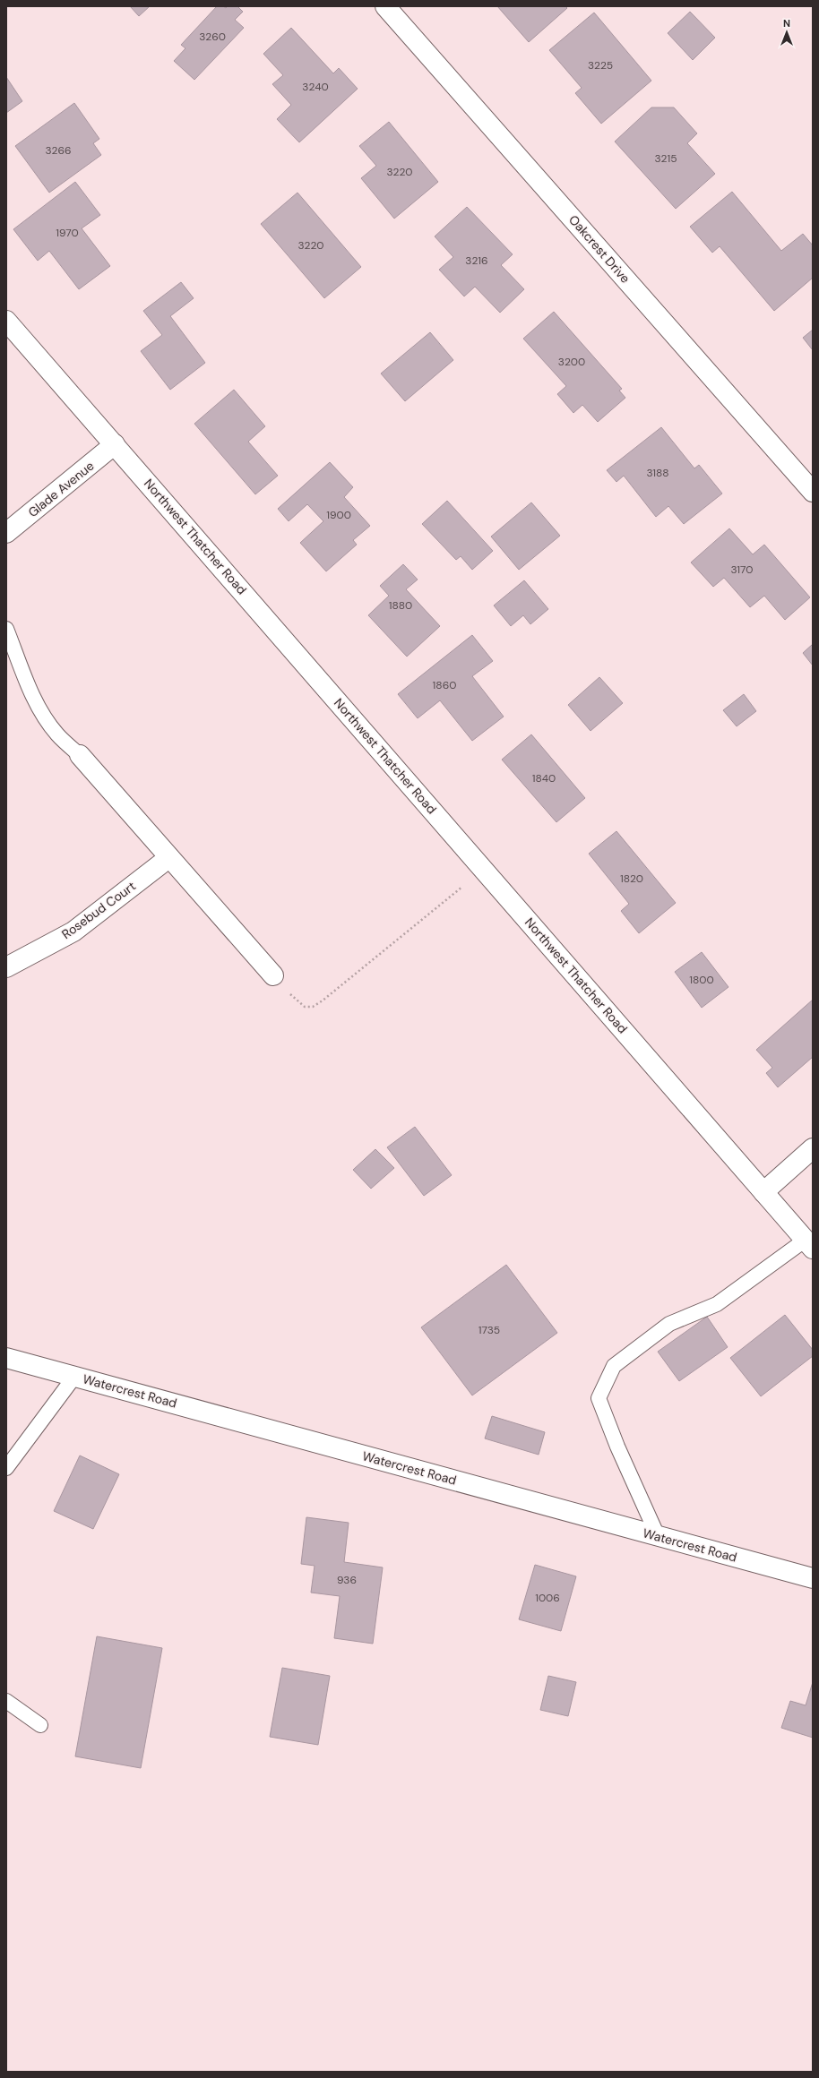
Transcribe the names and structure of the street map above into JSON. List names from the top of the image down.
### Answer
{
  "streets": {
    "street": [
      "Oakcrest Drive",
      "Glade Avenue",
      "Northwest Thatcher Road",
      "Rosebud Court",
      "Watercrest Road"
    ]
  },
  "crossings": [
    ["Glade Avenue", "Northwest Thatcher Road"]
  ],
  "house_numbers": [
    "3260",
    "3225",
    "3240",
    "3266",
    "3215",
    "3220",
    "1970",
    "3220",
    "3216",
    "3200",
    "3188",
    "1900",
    "3170",
    "1880",
    "1860",
    "1840",
    "1820",
    "1800",
    "1735",
    "936",
    "1006"
  ],
  "north": "top"
}
